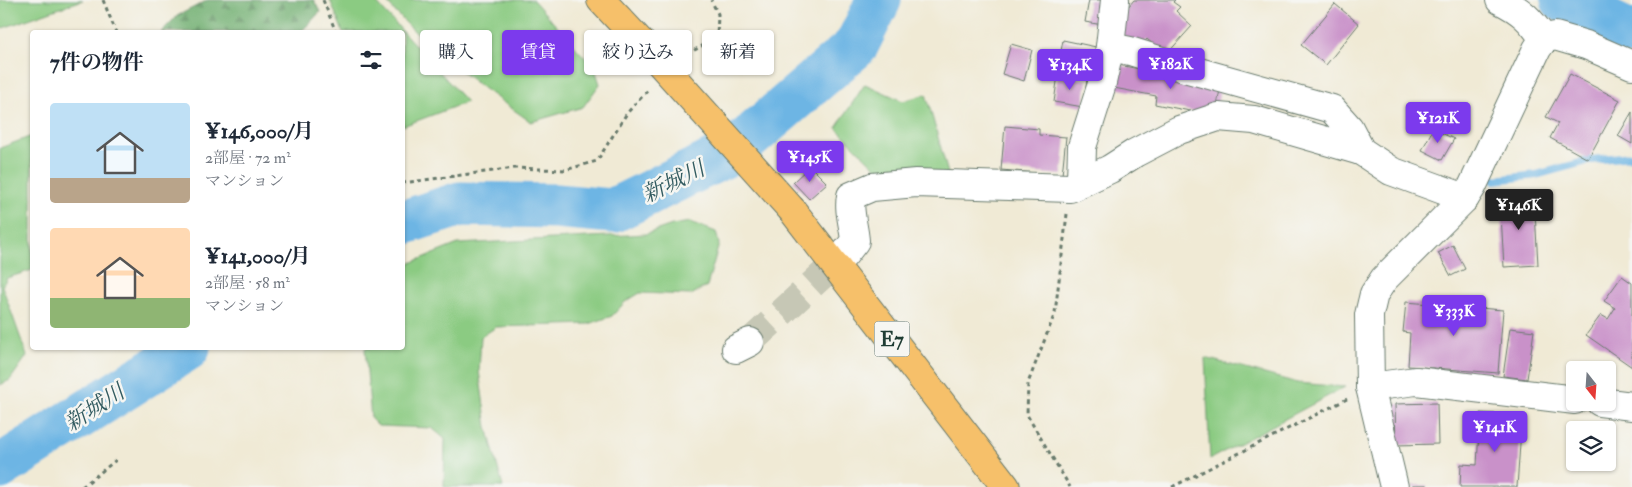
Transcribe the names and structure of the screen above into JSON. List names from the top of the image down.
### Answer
{
  "streets": {
    "highway": ["E7"]
  },
  "water": ["新城川"],
  "north": "bottom",
  "page": {
    "chip": [
      "購入",
      "賃貸",
      "絞り込み",
      "新着"
    ],
    "heading": "7件の物件",
    "price": [
      "¥182K",
      "¥134K",
      "¥121K",
      "¥145K",
      "¥146K",
      "¥333K",
      "¥141K"
    ],
    "list": [
      {
        "name": "¥146,000/月",
        "note": "2部屋 · 72 m² · マンション"
      },
      {
        "name": "¥141,000/月",
        "note": "2部屋 · 58 m² · マンション"
      }
    ]
  }
}
